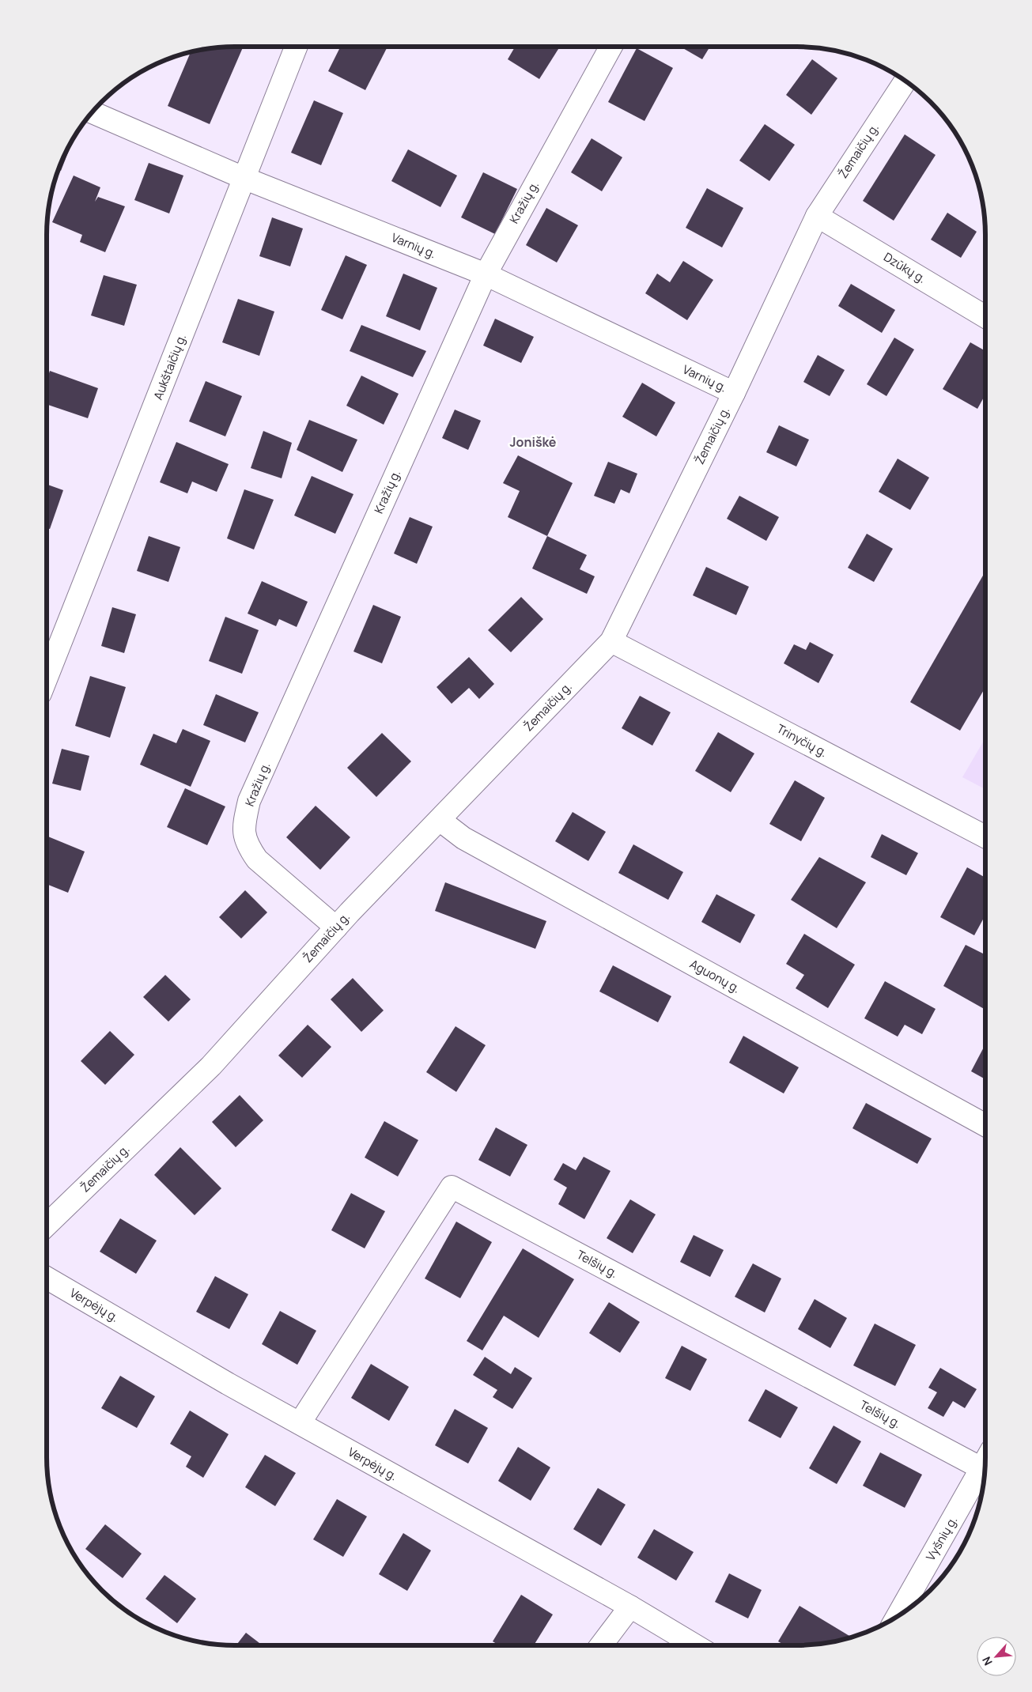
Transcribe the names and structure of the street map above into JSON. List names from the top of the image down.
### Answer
{
  "streets": {
    "street": [
      "Žemaičių g.",
      "Kražių g.",
      "Varnių g.",
      "Dzūkų g.",
      "Aukštaičių g.",
      "Trinyčių g.",
      "Aguonų g.",
      "Telšių g.",
      "Verpėjų g.",
      "Vyšnių g."
    ]
  },
  "crossings": [
    ["Žemaičių g.", "Kražių g."],
    ["Žemaičių g.", "Varnių g."],
    ["Žemaičių g.", "Dzūkų g."],
    ["Žemaičių g.", "Trinyčių g."],
    ["Žemaičių g.", "Aguonų g."],
    ["Kražių g.", "Varnių g."],
    ["Varnių g.", "Aukštaičių g."],
    ["Telšių g.", "Verpėjų g."]
  ],
  "districts": ["Joniškė"],
  "north": "bottom left"
}
